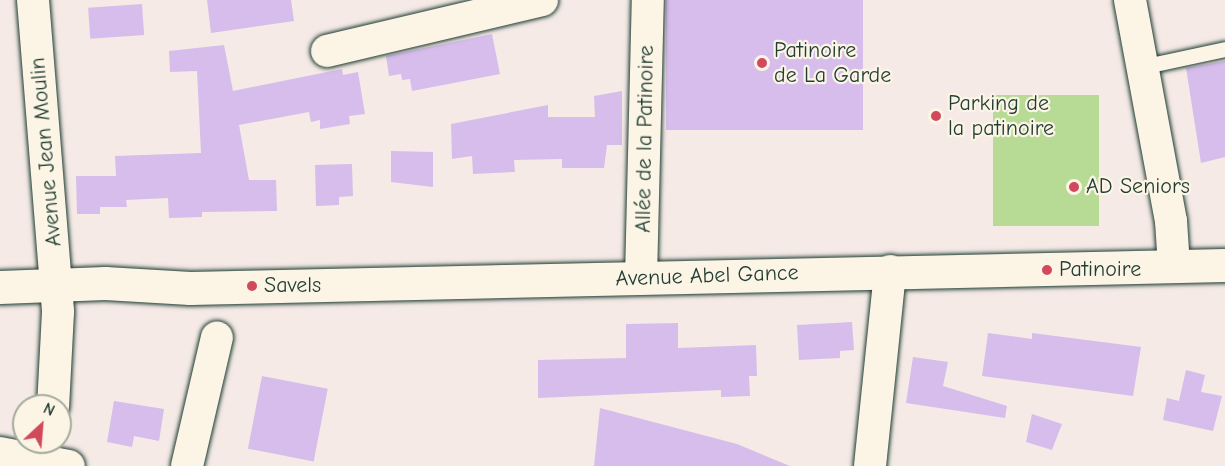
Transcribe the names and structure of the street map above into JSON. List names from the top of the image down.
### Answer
{
  "streets": {
    "main road": ["Avenue Abel Gance"],
    "street": ["Allée de la Patinoire", "Avenue Jean Moulin"]
  },
  "crossings": [
    ["Allée de la Patinoire", "Avenue Abel Gance"],
    ["Avenue Jean Moulin", "Avenue Abel Gance"]
  ],
  "places": [
    "Patinoire de La Garde",
    "Parking de la patinoire",
    "AD Seniors",
    "Patinoire",
    "Savels"
  ],
  "north": "top right"
}
